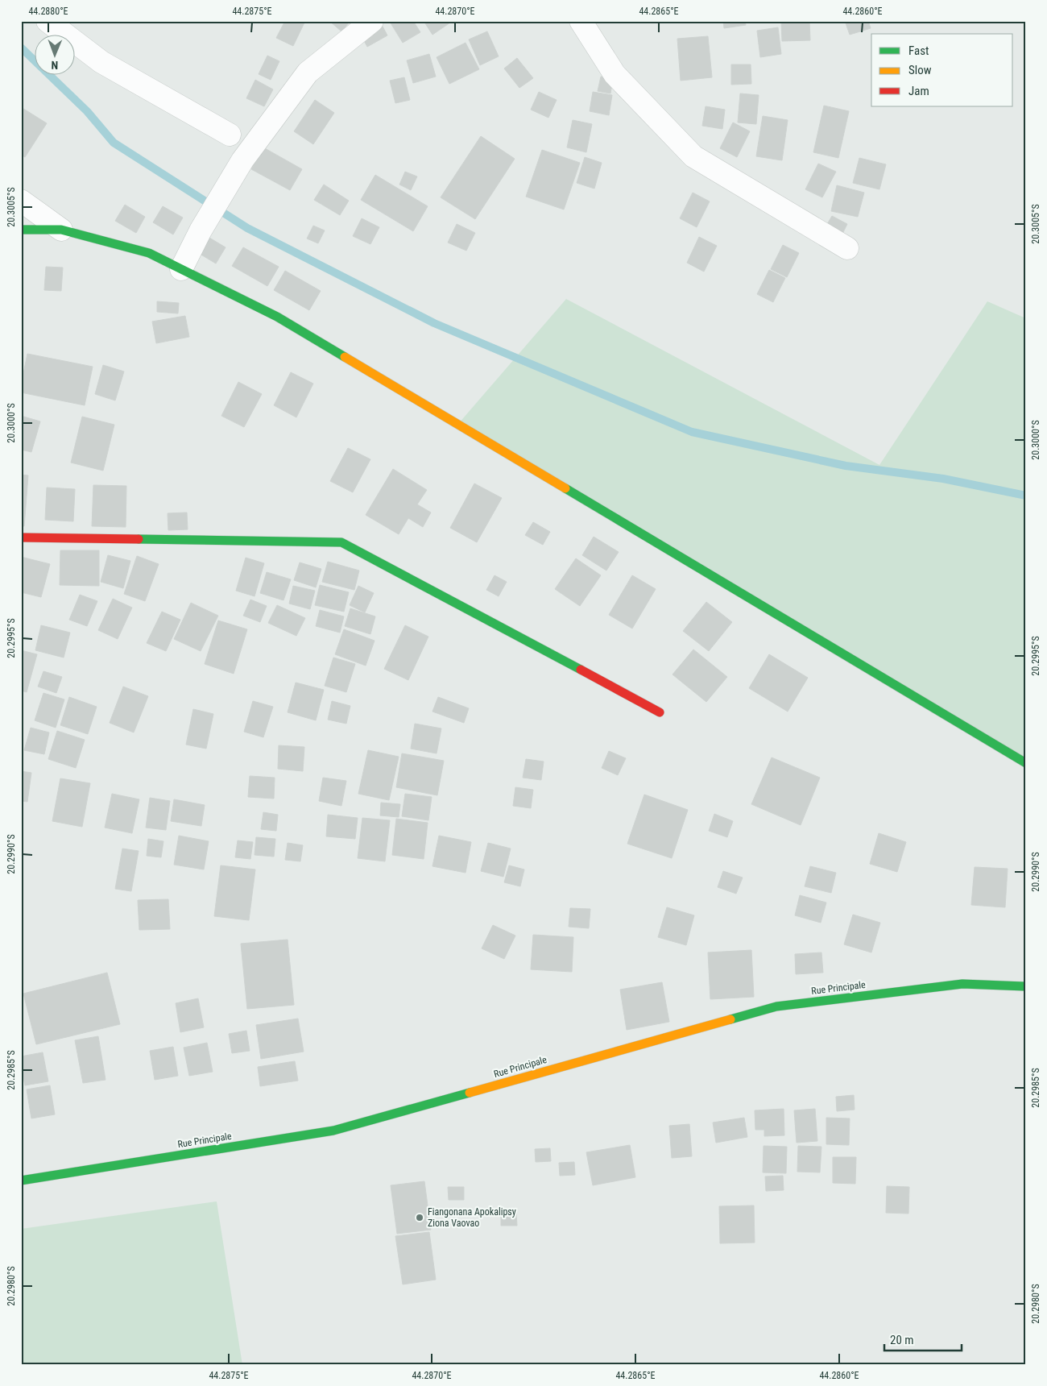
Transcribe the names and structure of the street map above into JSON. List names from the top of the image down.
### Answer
{
  "streets": {
    "street": ["Rue Principale"]
  },
  "places": ["Fiangonana Apokalipsy Ziona Vaovao"],
  "legend": ["Fast", "Slow", "Jam"],
  "scale_bar": "20 m",
  "north": "bottom",
  "coordinates": [
    "44.2880°E",
    "44.2875°E",
    "44.2870°E",
    "44.2865°E",
    "44.2860°E",
    "20.3005°S",
    "20.3000°S",
    "20.2995°S",
    "20.2990°S",
    "20.2985°S",
    "20.2980°S"
  ]
}
